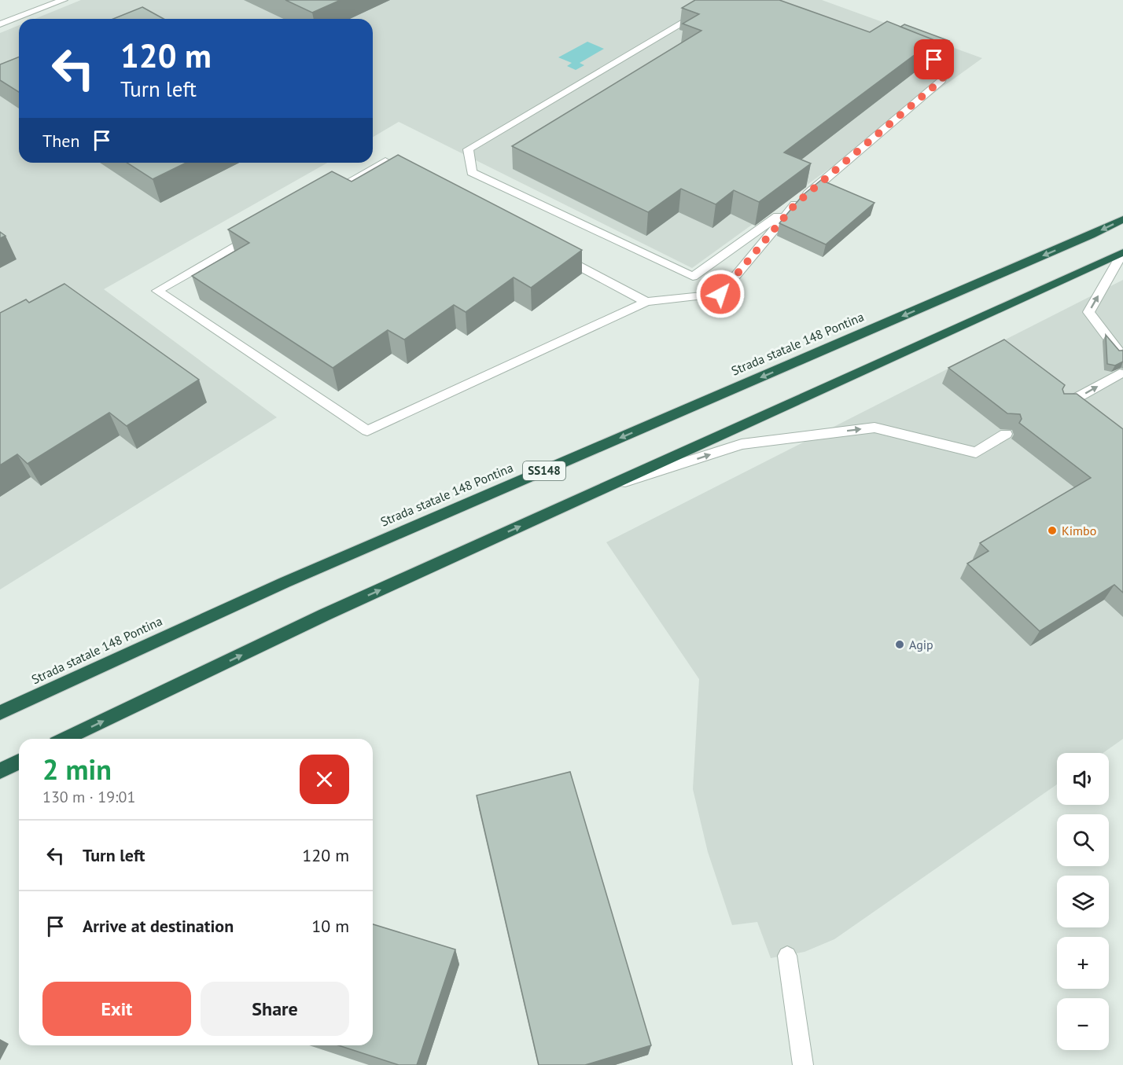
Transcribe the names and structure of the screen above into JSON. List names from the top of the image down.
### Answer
{
  "streets": {
    "highway": ["Strada statale 148 Pontina", "SS148"]
  },
  "places": ["Kimbo", "Agip"],
  "page": {
    "turn": ["120 m", "Turn left"],
    "then": "Then",
    "heading": ["2 min", "130 m · 19:01"],
    "map_buttons": ["+", "−"],
    "list": [
      {
        "name": "Turn left",
        "value": "120 m"
      },
      {
        "name": "Arrive at destination",
        "value": "10 m"
      }
    ],
    "buttons": ["Exit", "Share"]
  }
}
